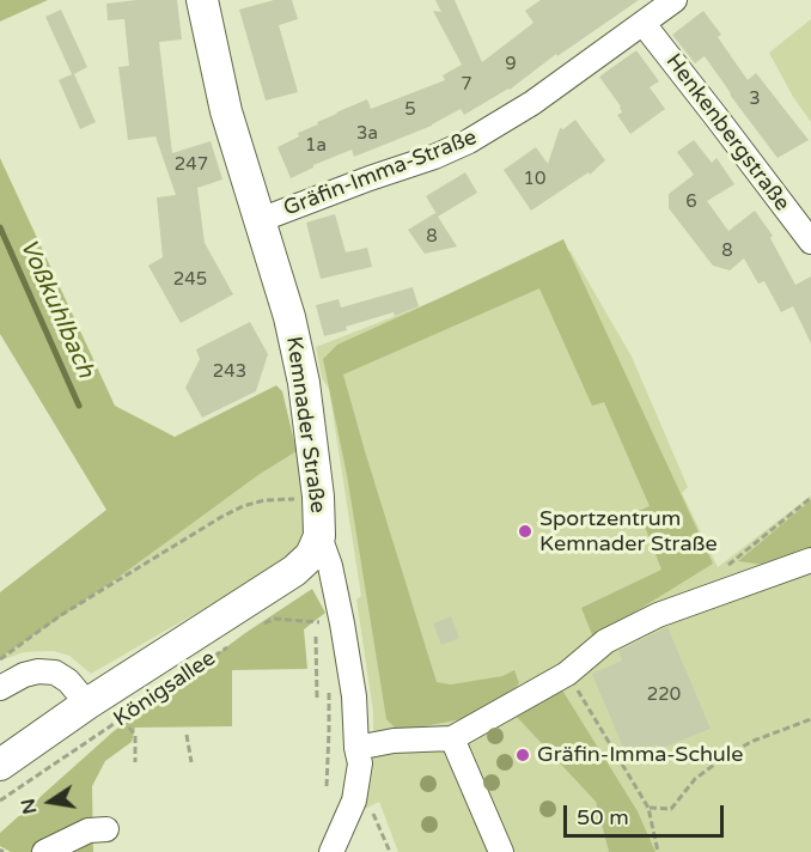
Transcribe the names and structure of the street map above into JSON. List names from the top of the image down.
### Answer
{
  "streets": {
    "main road": ["Kemnader Straße", "Königsallee"],
    "street": ["Henkenbergstraße", "Gräfin-Imma-Straße"]
  },
  "crossings": [
    ["Henkenbergstraße", "Gräfin-Imma-Straße"],
    ["Gräfin-Imma-Straße", "Kemnader Straße"],
    ["Kemnader Straße", "Königsallee"]
  ],
  "water": ["Voßkuhlbach"],
  "places": ["Sportzentrum Kemnader Straße", "Gräfin-Imma-Schule"],
  "house_numbers": [
    "9",
    "7",
    "3",
    "5",
    "3a",
    "1a",
    "247",
    "10",
    "6",
    "8",
    "8",
    "245",
    "243",
    "220"
  ],
  "scale_bar": "50 m",
  "north": "left"
}
